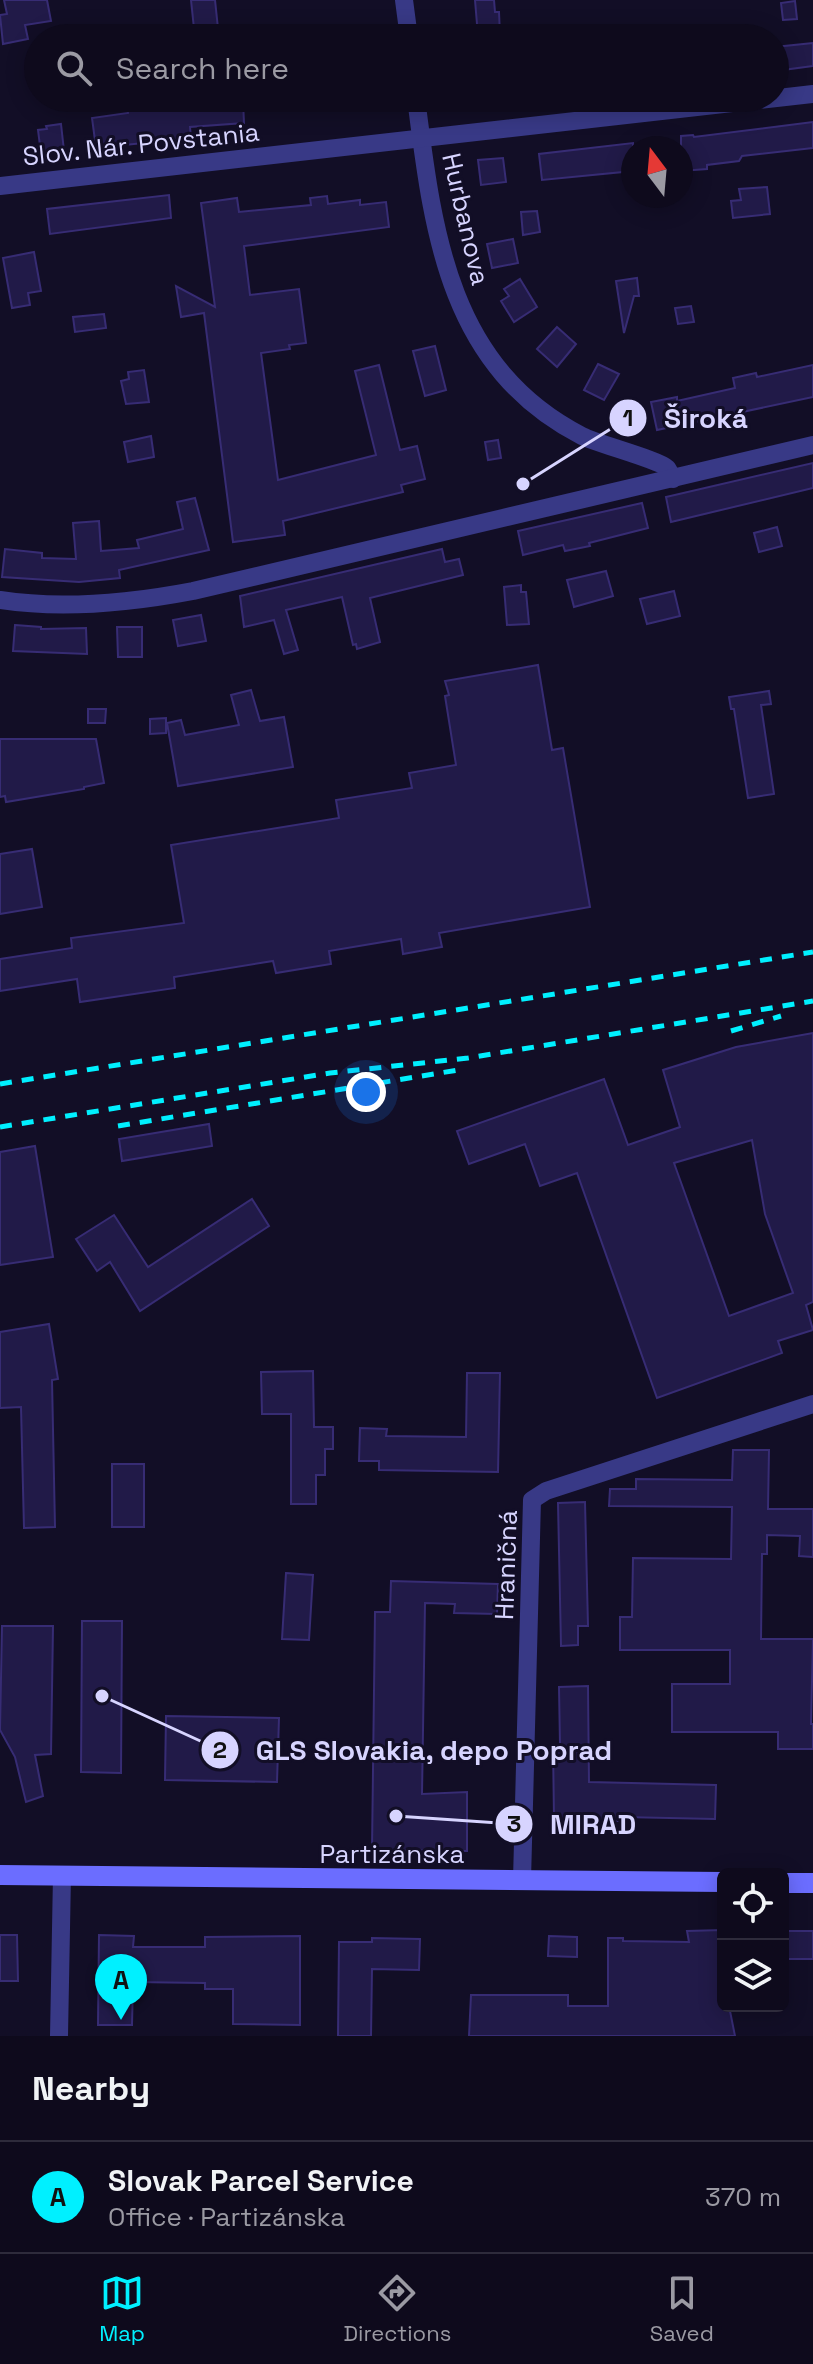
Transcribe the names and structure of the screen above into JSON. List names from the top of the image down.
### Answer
{
  "streets": {
    "street": [
      "Slov. Nár. Povstania",
      "Hurbanova",
      "Hraničná",
      "Partizánska"
    ]
  },
  "crossings": [
    ["Slov. Nár. Povstania", "Hurbanova"],
    ["Hraničná", "Partizánska"]
  ],
  "places": ["Široká", "GLS Slovakia, depo Poprad", "MIRAD"],
  "north": "top",
  "page": {
    "search": "Search here",
    "pins": "A",
    "heading": "Nearby",
    "list": [
      {
        "mark": "A",
        "name": "Slovak Parcel Service",
        "note": "Office · Partizánska",
        "value": "370 m"
      }
    ],
    "nav": ["Map", "Directions", "Saved"]
  }
}
